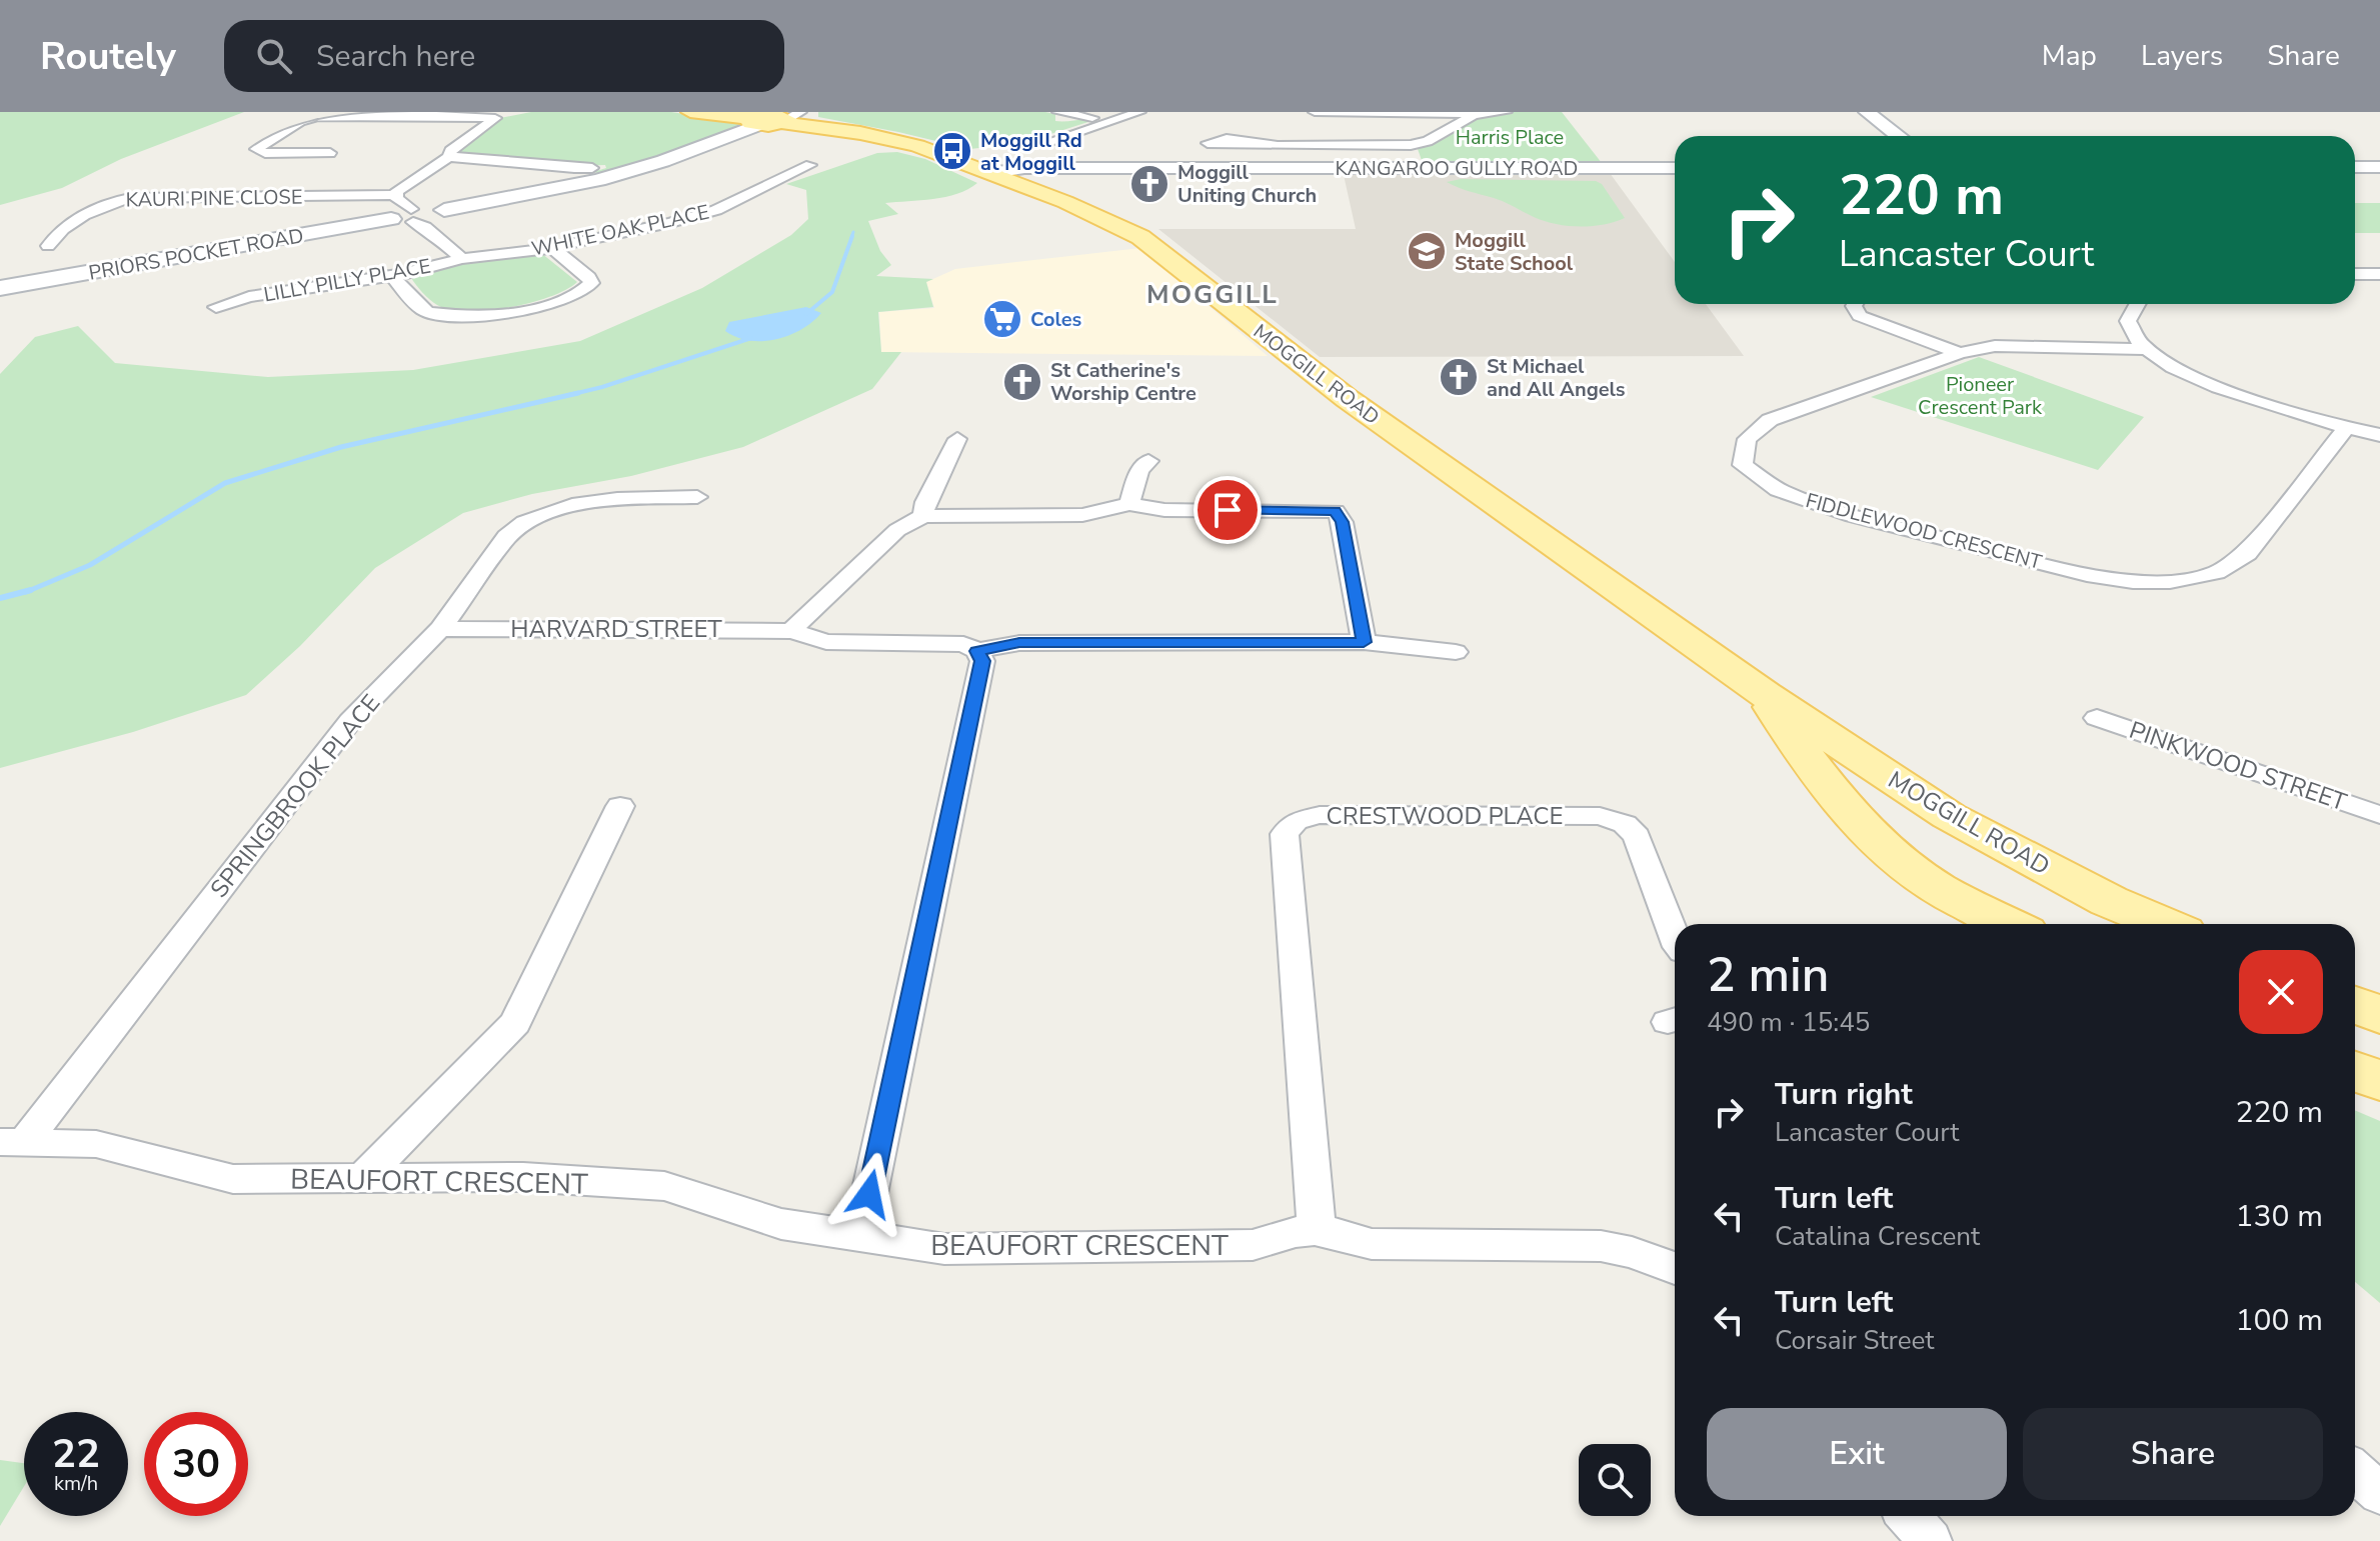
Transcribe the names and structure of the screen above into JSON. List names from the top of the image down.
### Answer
{
  "streets": {
    "main road": ["KANGAROO GULLY ROAD", "PRIORS POCKET ROAD", "MOGGILL ROAD"],
    "street": [
      "KAURI PINE CLOSE",
      "WHITE OAK PLACE",
      "LILLY PILLY PLACE",
      "FIDDLEWOOD CRESCENT",
      "HARVARD STREET",
      "PINKWOOD STREET",
      "SPRINGBROOK PLACE",
      "CRESTWOOD PLACE",
      "BEAUFORT CRESCENT"
    ]
  },
  "crossings": [
    ["KANGAROO GULLY ROAD", "MOGGILL ROAD"],
    ["WHITE OAK PLACE", "LILLY PILLY PLACE"],
    ["PRIORS POCKET ROAD", "MOGGILL ROAD"],
    ["HARVARD STREET", "SPRINGBROOK PLACE"],
    ["SPRINGBROOK PLACE", "BEAUFORT CRESCENT"],
    ["CRESTWOOD PLACE", "BEAUFORT CRESCENT"]
  ],
  "districts": ["MOGGILL"],
  "parks": ["Harris Place", "Pioneer Crescent Park"],
  "places": {
    "bus stop": ["Moggill Rd at Moggill"],
    "church": ["Moggill Uniting Church", "St Michael and All Angels", "St Catherine's Worship Centre"],
    "school or university": ["Moggill State School"],
    "supermarket": ["Coles"]
  },
  "page": {
    "header": "Routely",
    "search": "Search here",
    "nav": ["Map", "Layers", "Share"],
    "turn": ["220 m", "Lancaster Court"],
    "heading": ["2 min", "490 m · 15:45"],
    "list": [
      {
        "name": "Turn right",
        "note": "Lancaster Court",
        "value": "220 m"
      },
      {
        "name": "Turn left",
        "note": "Catalina Crescent",
        "value": "130 m"
      },
      {
        "name": "Turn left",
        "note": "Corsair Street",
        "value": "100 m"
      }
    ],
    "buttons": ["Exit", "Share"],
    "speed": "22 km/h",
    "limit": "30"
  }
}
